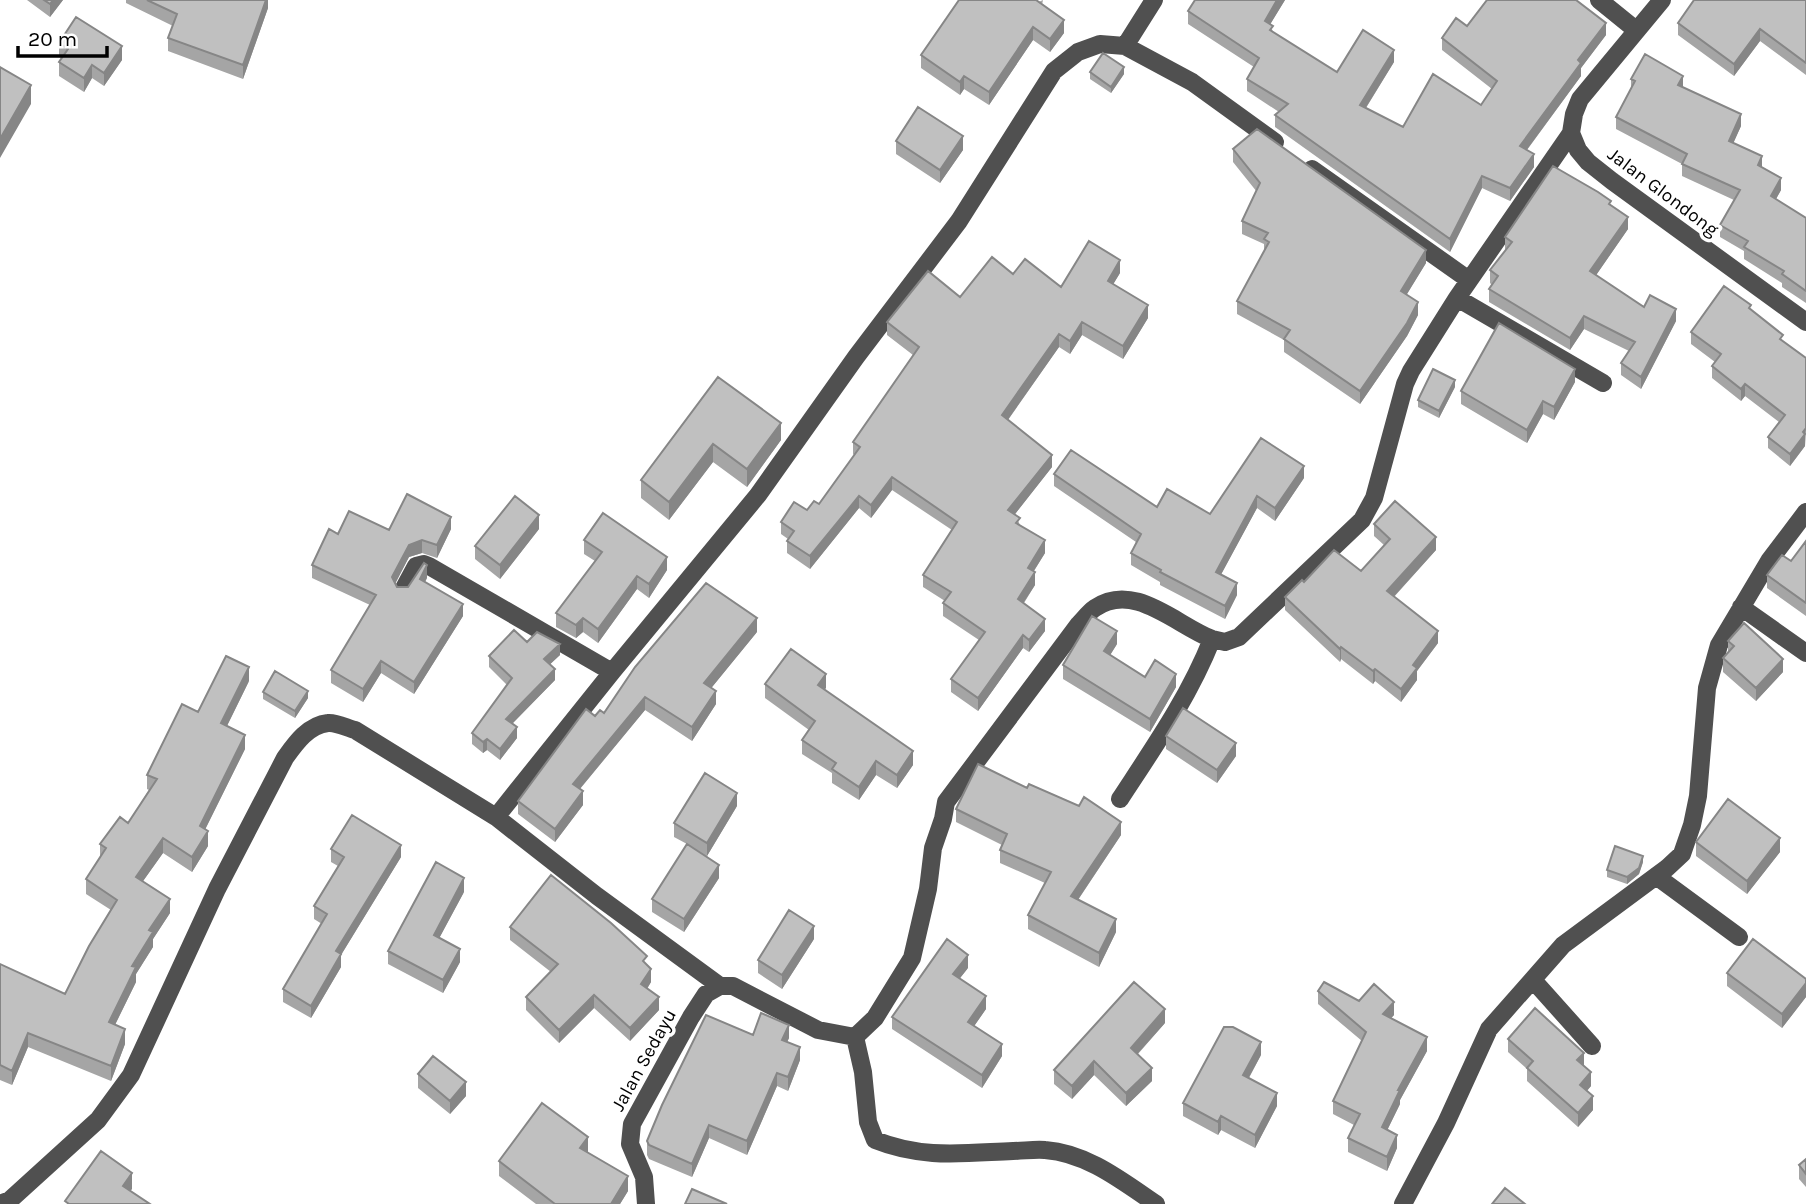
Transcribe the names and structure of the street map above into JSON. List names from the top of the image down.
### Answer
{
  "streets": {
    "street": ["Jalan Glondong", "Jalan Sedayu"]
  },
  "scale_bar": "20 m"
}
